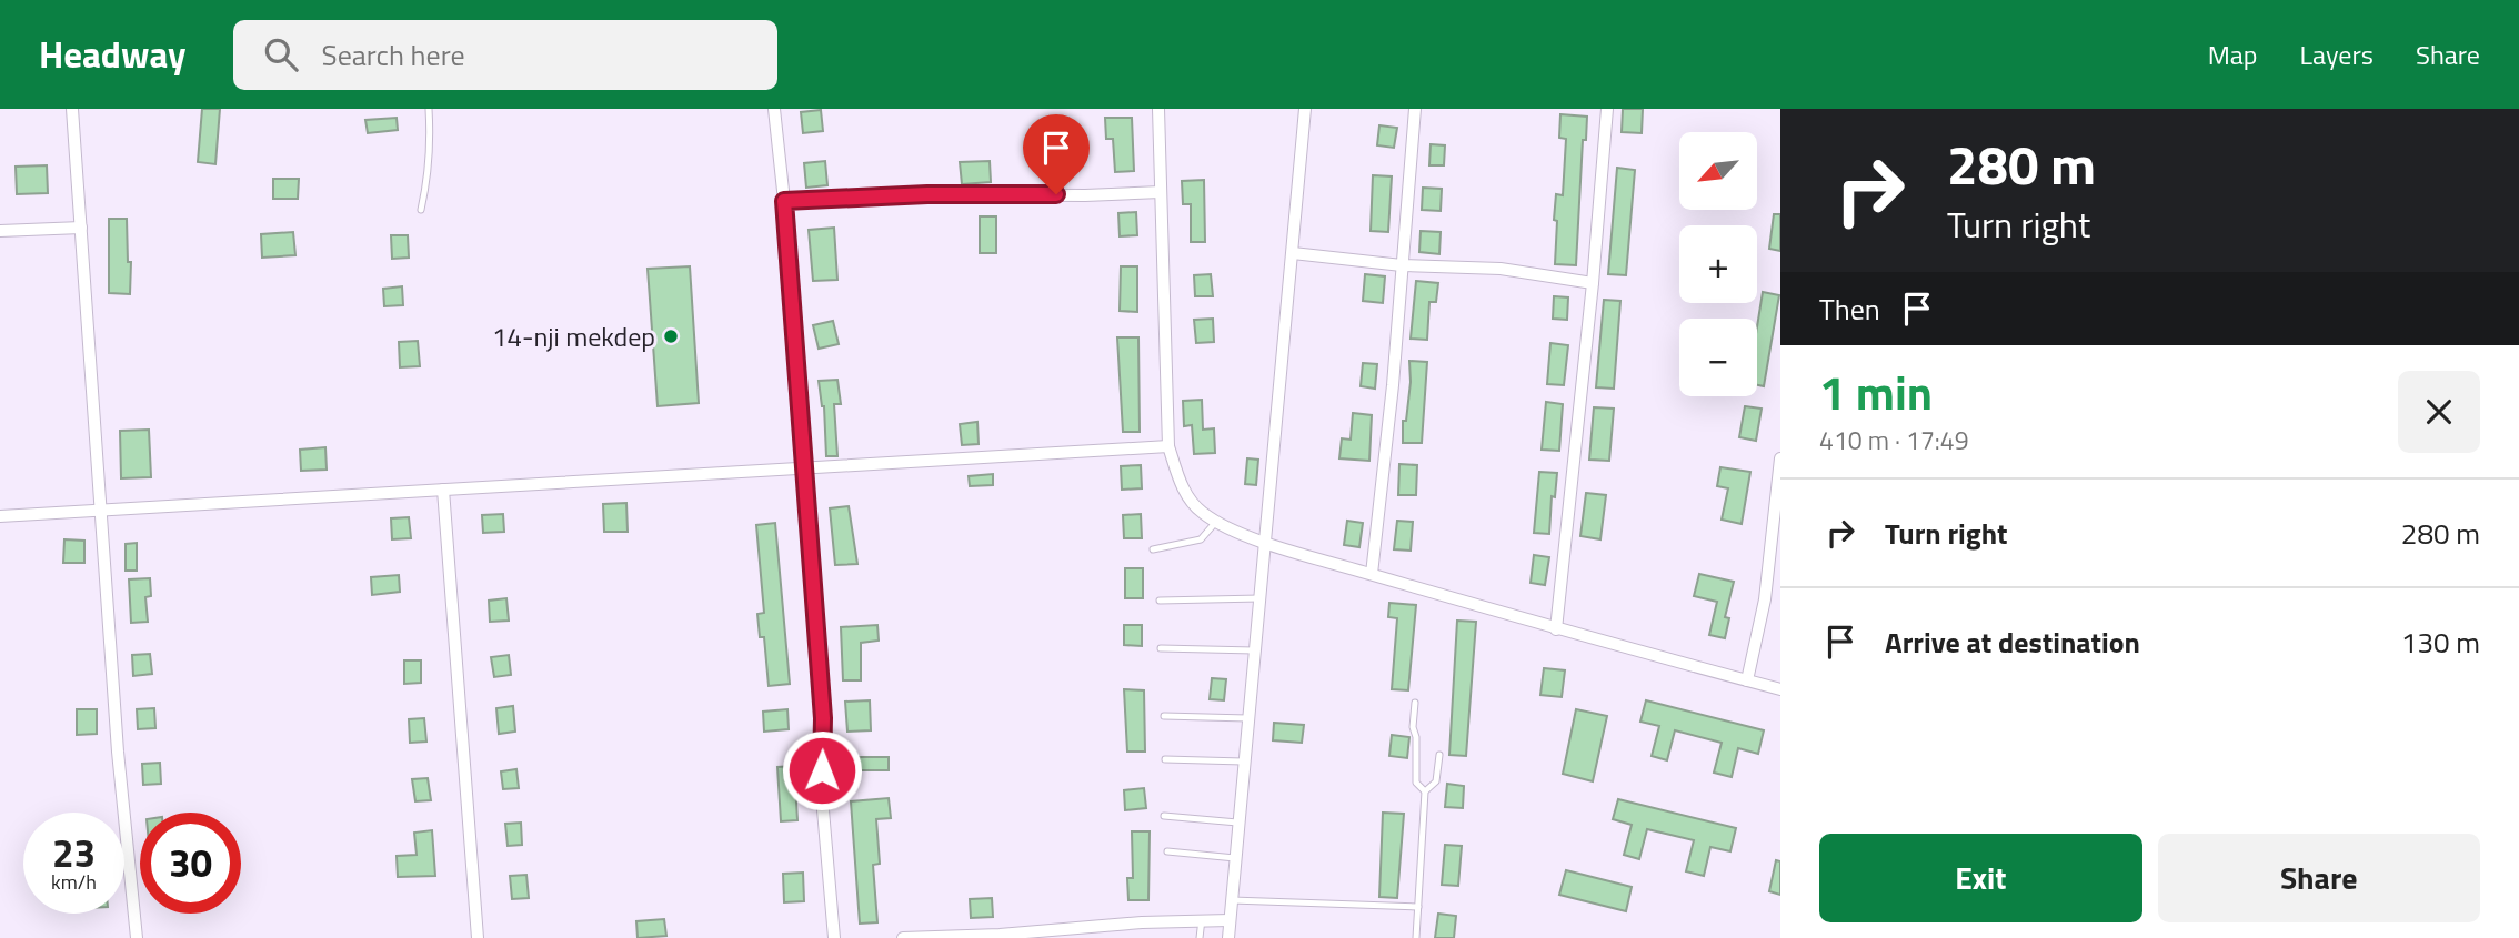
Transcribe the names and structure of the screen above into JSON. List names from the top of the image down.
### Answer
{
  "places": ["14-nji mekdep"],
  "north": "bottom left",
  "page": {
    "header": "Headway",
    "search": "Search here",
    "nav": ["Map", "Layers", "Share"],
    "turn": ["280 m", "Turn right"],
    "map_buttons": ["+", "−"],
    "then": "Then",
    "heading": ["1 min", "410 m · 17:49"],
    "list": [
      {
        "name": "Turn right",
        "value": "280 m"
      },
      {
        "name": "Arrive at destination",
        "value": "130 m"
      }
    ],
    "speed": "23 km/h",
    "limit": "30",
    "buttons": ["Exit", "Share"]
  }
}
